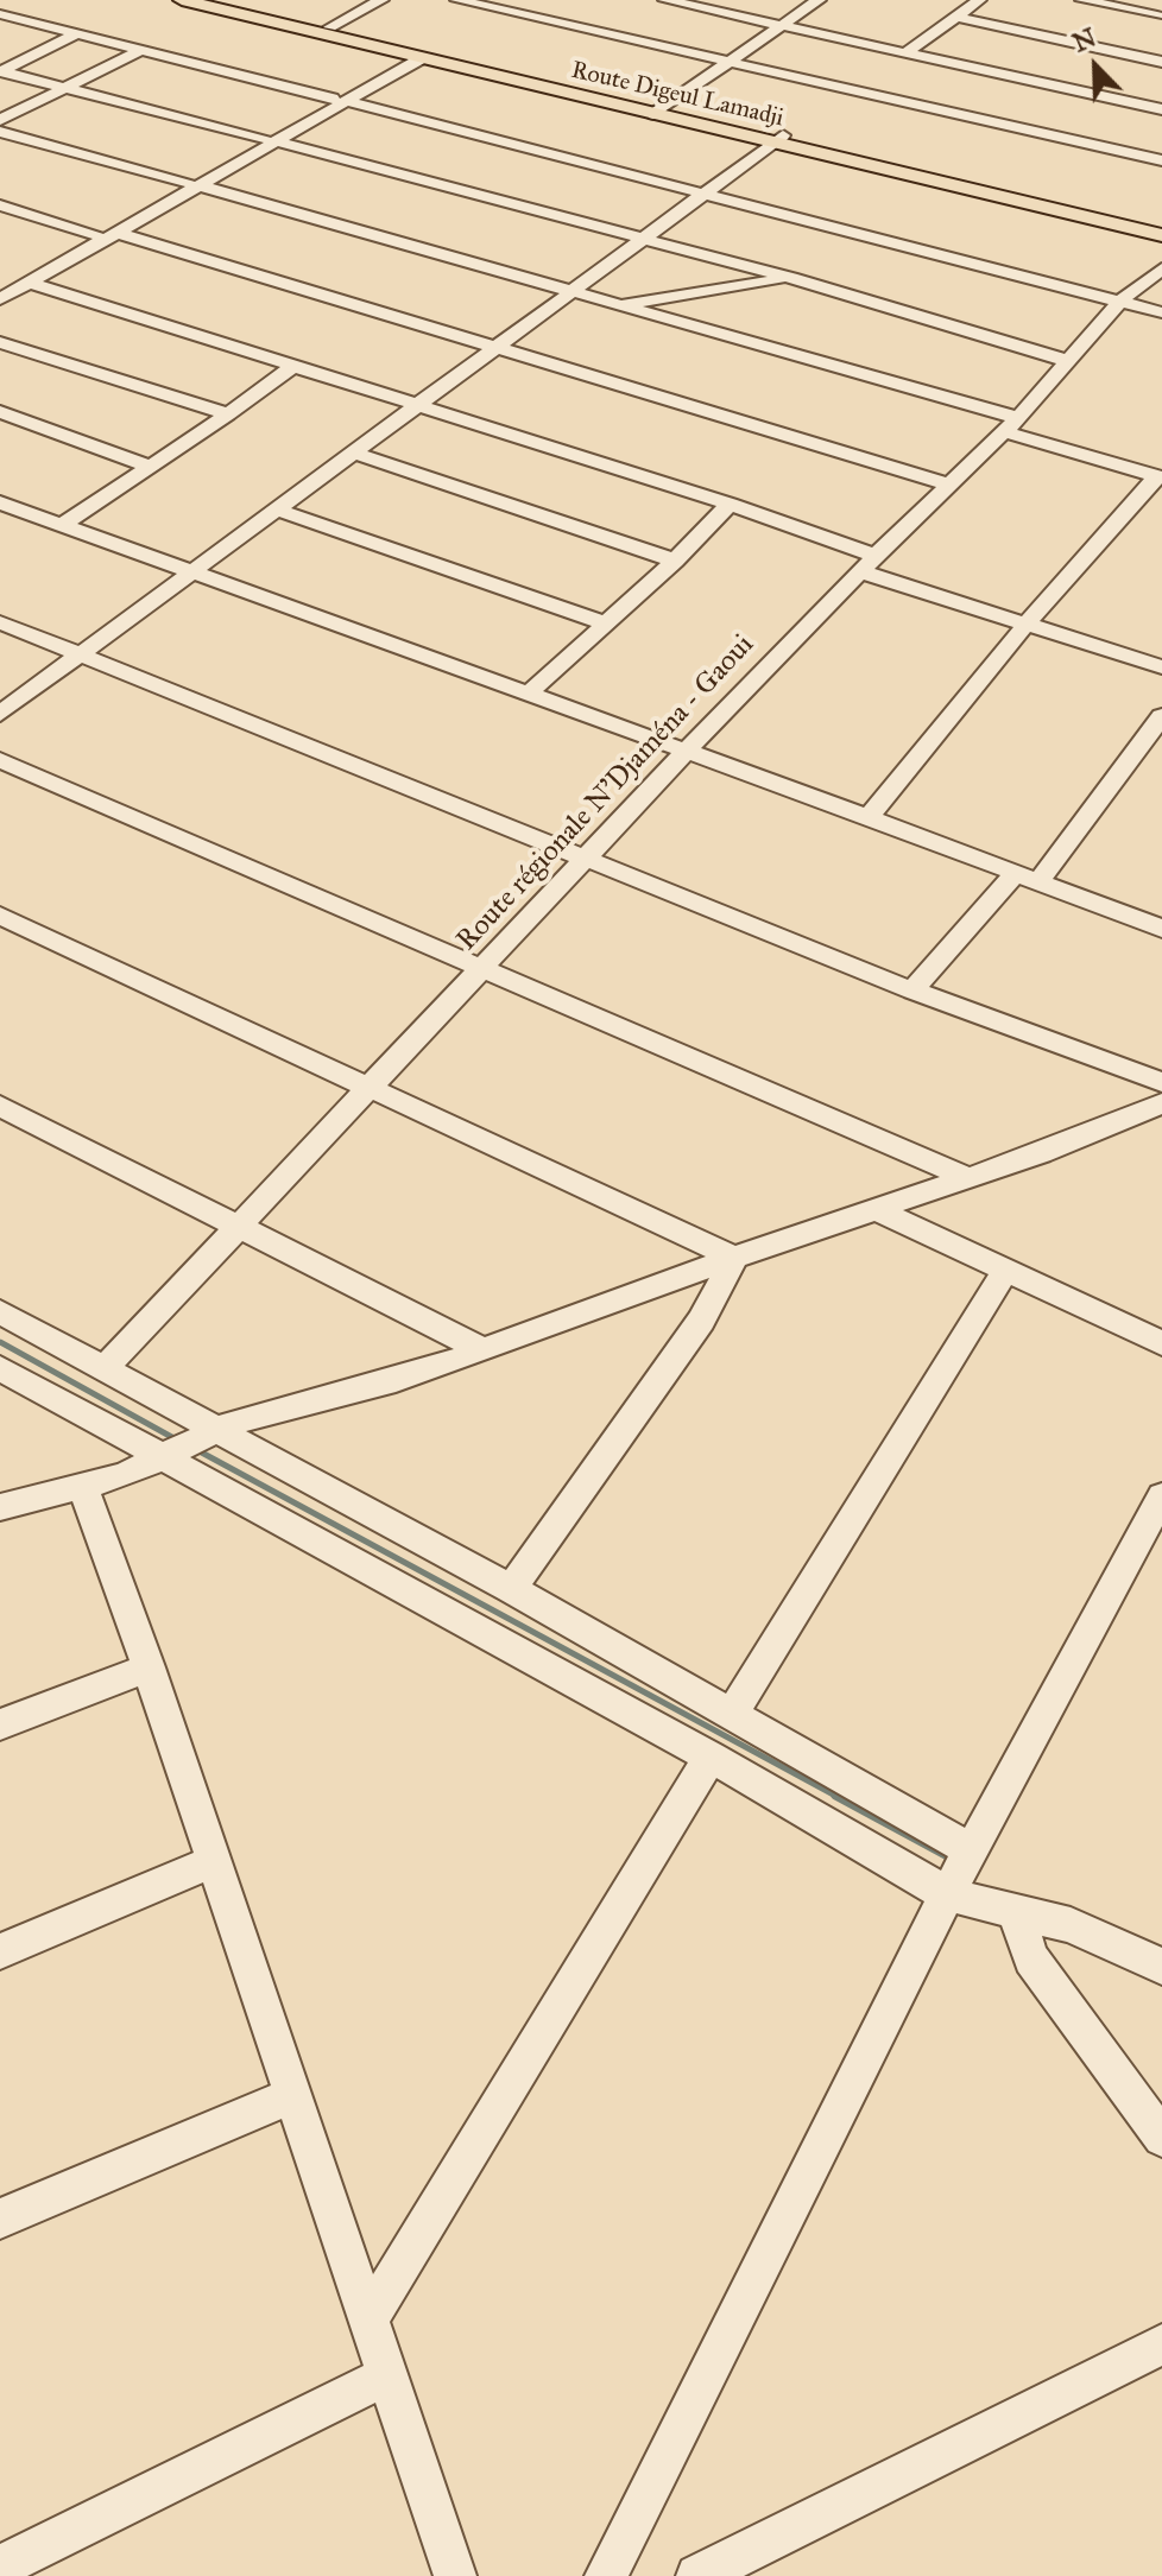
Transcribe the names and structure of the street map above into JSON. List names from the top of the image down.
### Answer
{
  "streets": {
    "main road": ["Route Digeul Lamadji"],
    "street": ["Route régionale N'Djaména - Gaoui"]
  },
  "north": "top left"
}
